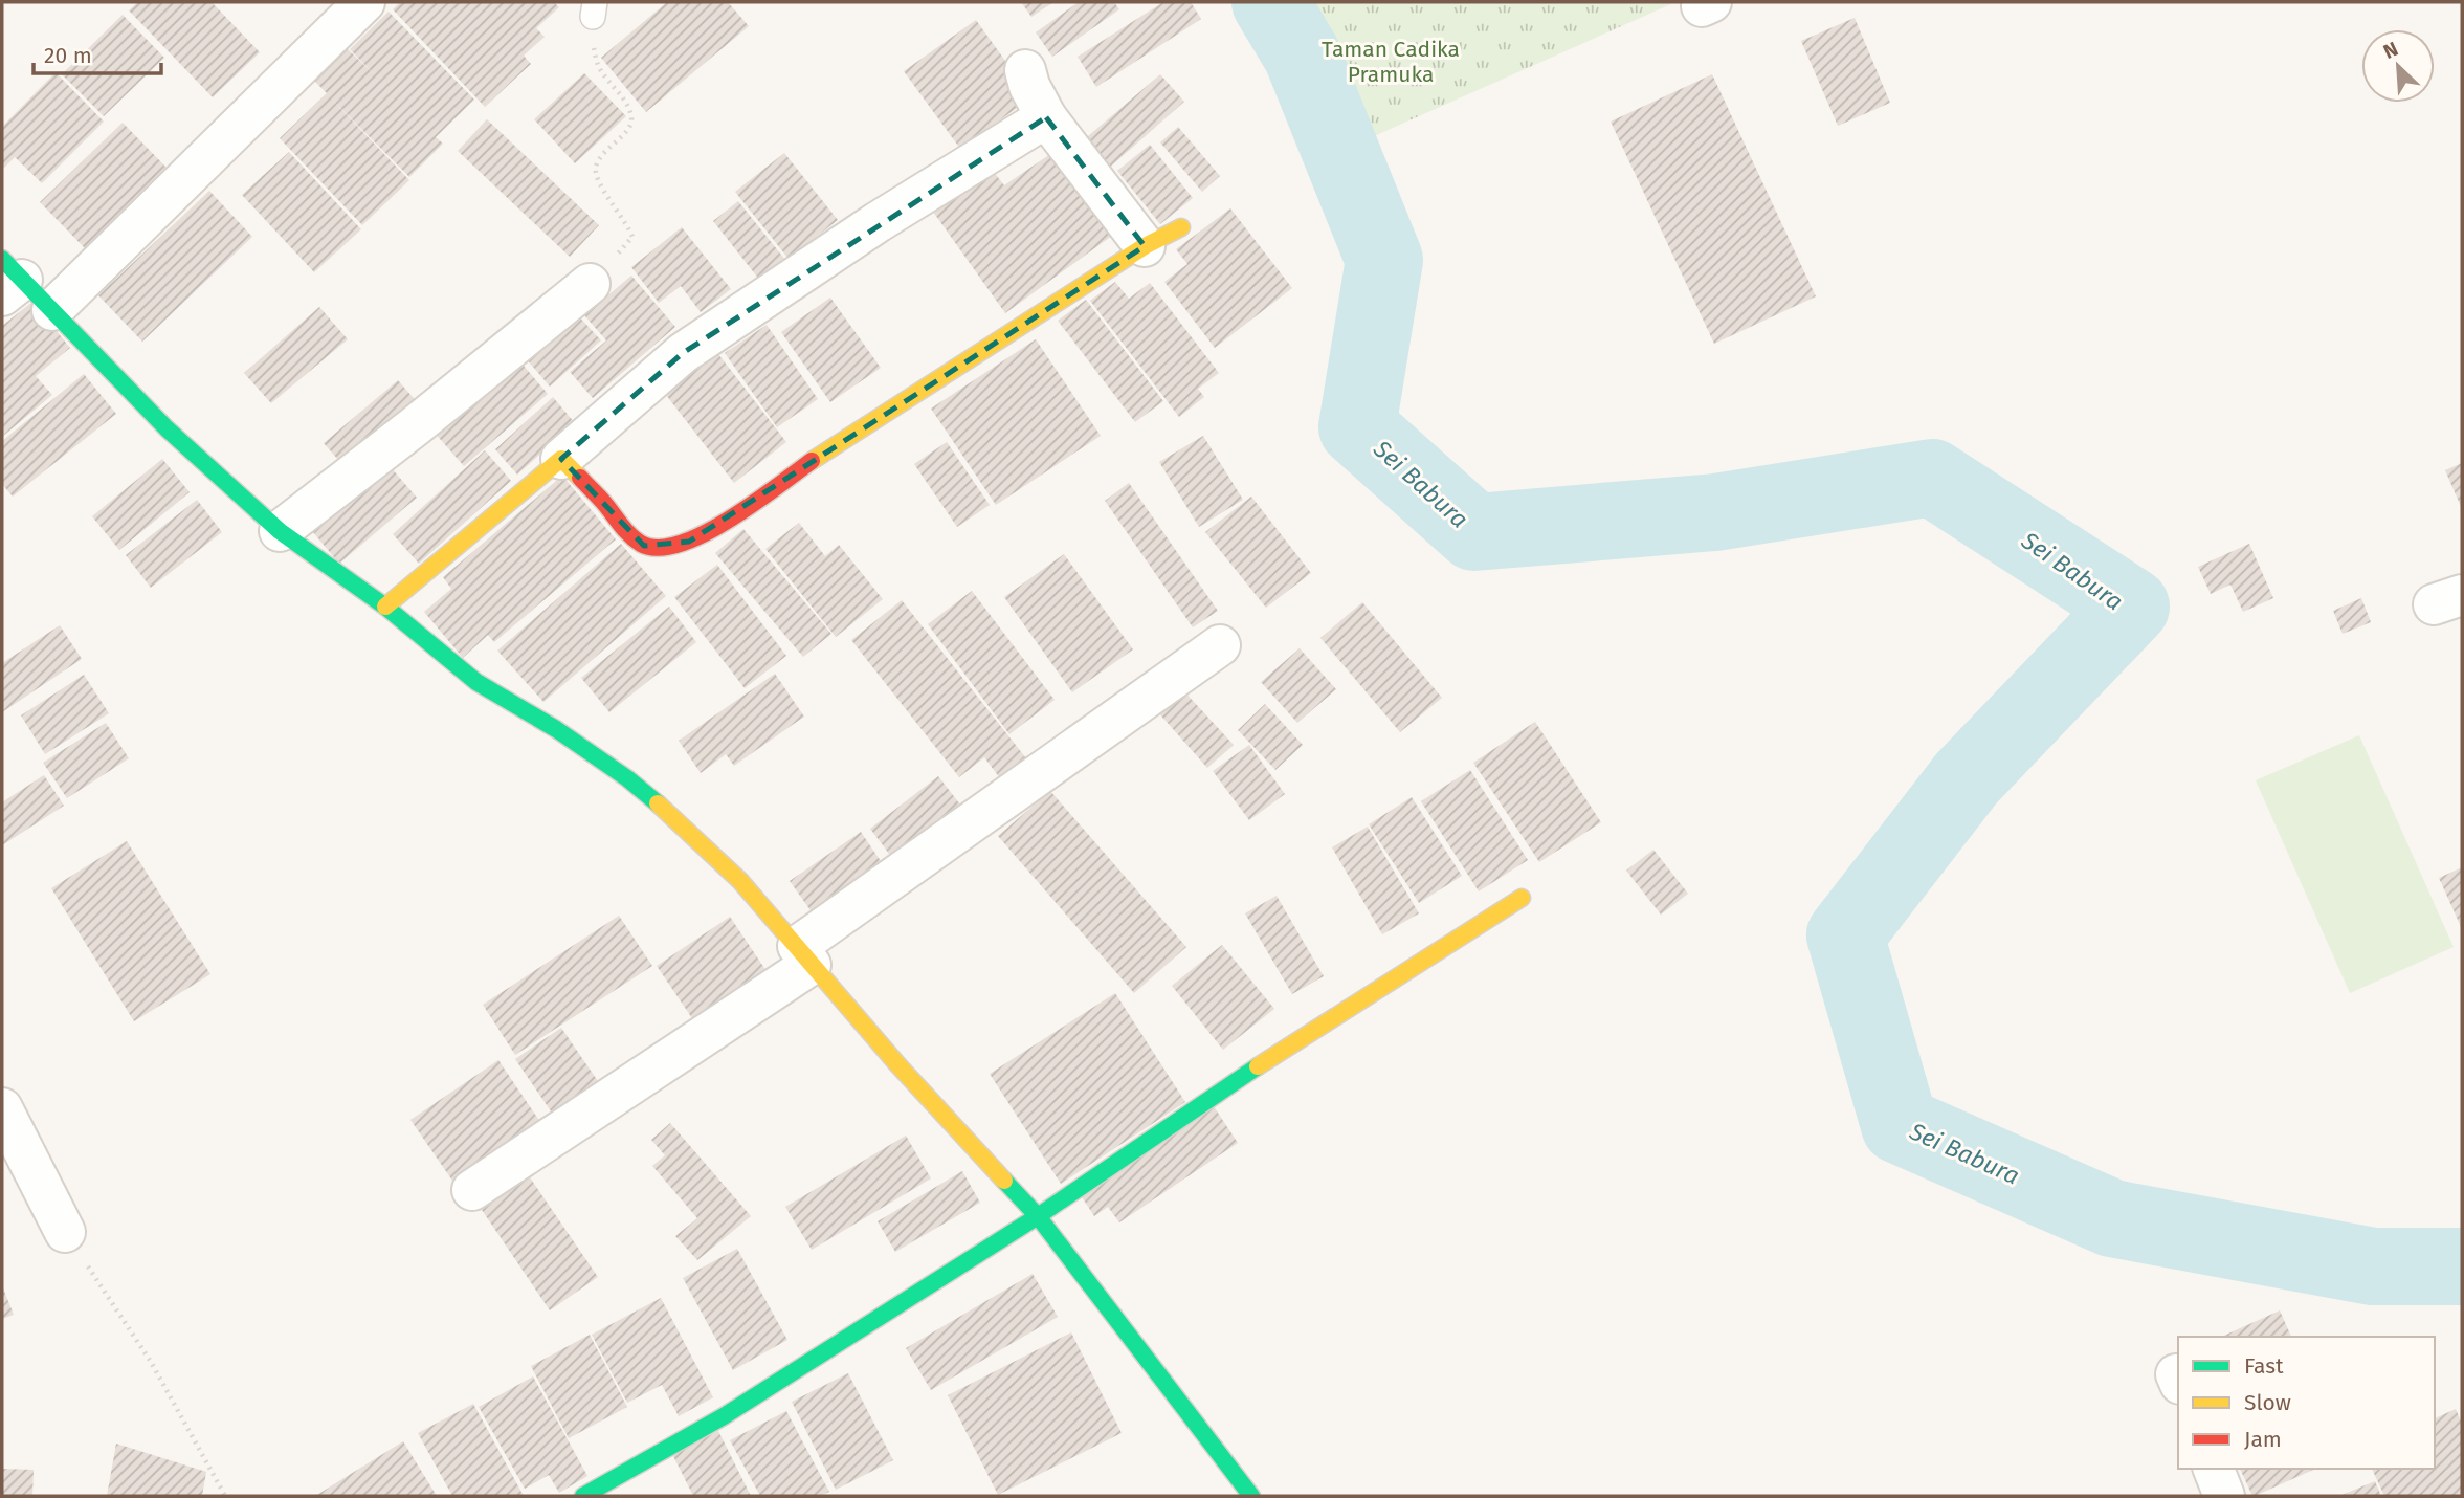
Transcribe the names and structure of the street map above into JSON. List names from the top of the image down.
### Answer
{
  "water": ["Sei Babura"],
  "parks": ["Taman Cadika Pramuka"],
  "legend": ["Fast", "Slow", "Jam"],
  "scale_bar": "20 m",
  "north": "top left"
}
